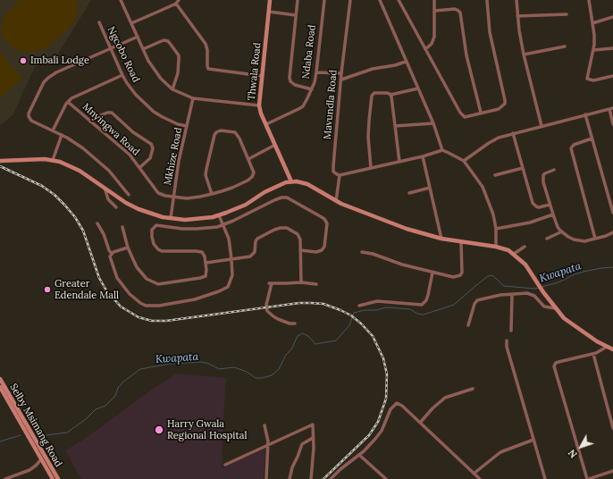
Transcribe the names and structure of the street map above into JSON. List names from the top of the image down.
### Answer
{
  "streets": {
    "street": [
      "Ndaba Road",
      "Ngcobo Road",
      "Thwala Road",
      "Mavundla Road",
      "Mnyingwa Road",
      "Mkhize Road",
      "Selby Msimang Road"
    ]
  },
  "crossings": [
    ["Ndaba Road", "Thwala Road"],
    ["Ngcobo Road", "Mkhize Road"],
    ["Mnyingwa Road", "Mkhize Road"]
  ],
  "water": ["Kwapata"],
  "places": ["Imbali Lodge", "Greater Edendale Mall", "Harry Gwala Regional Hospital"],
  "north": "bottom left"
}
